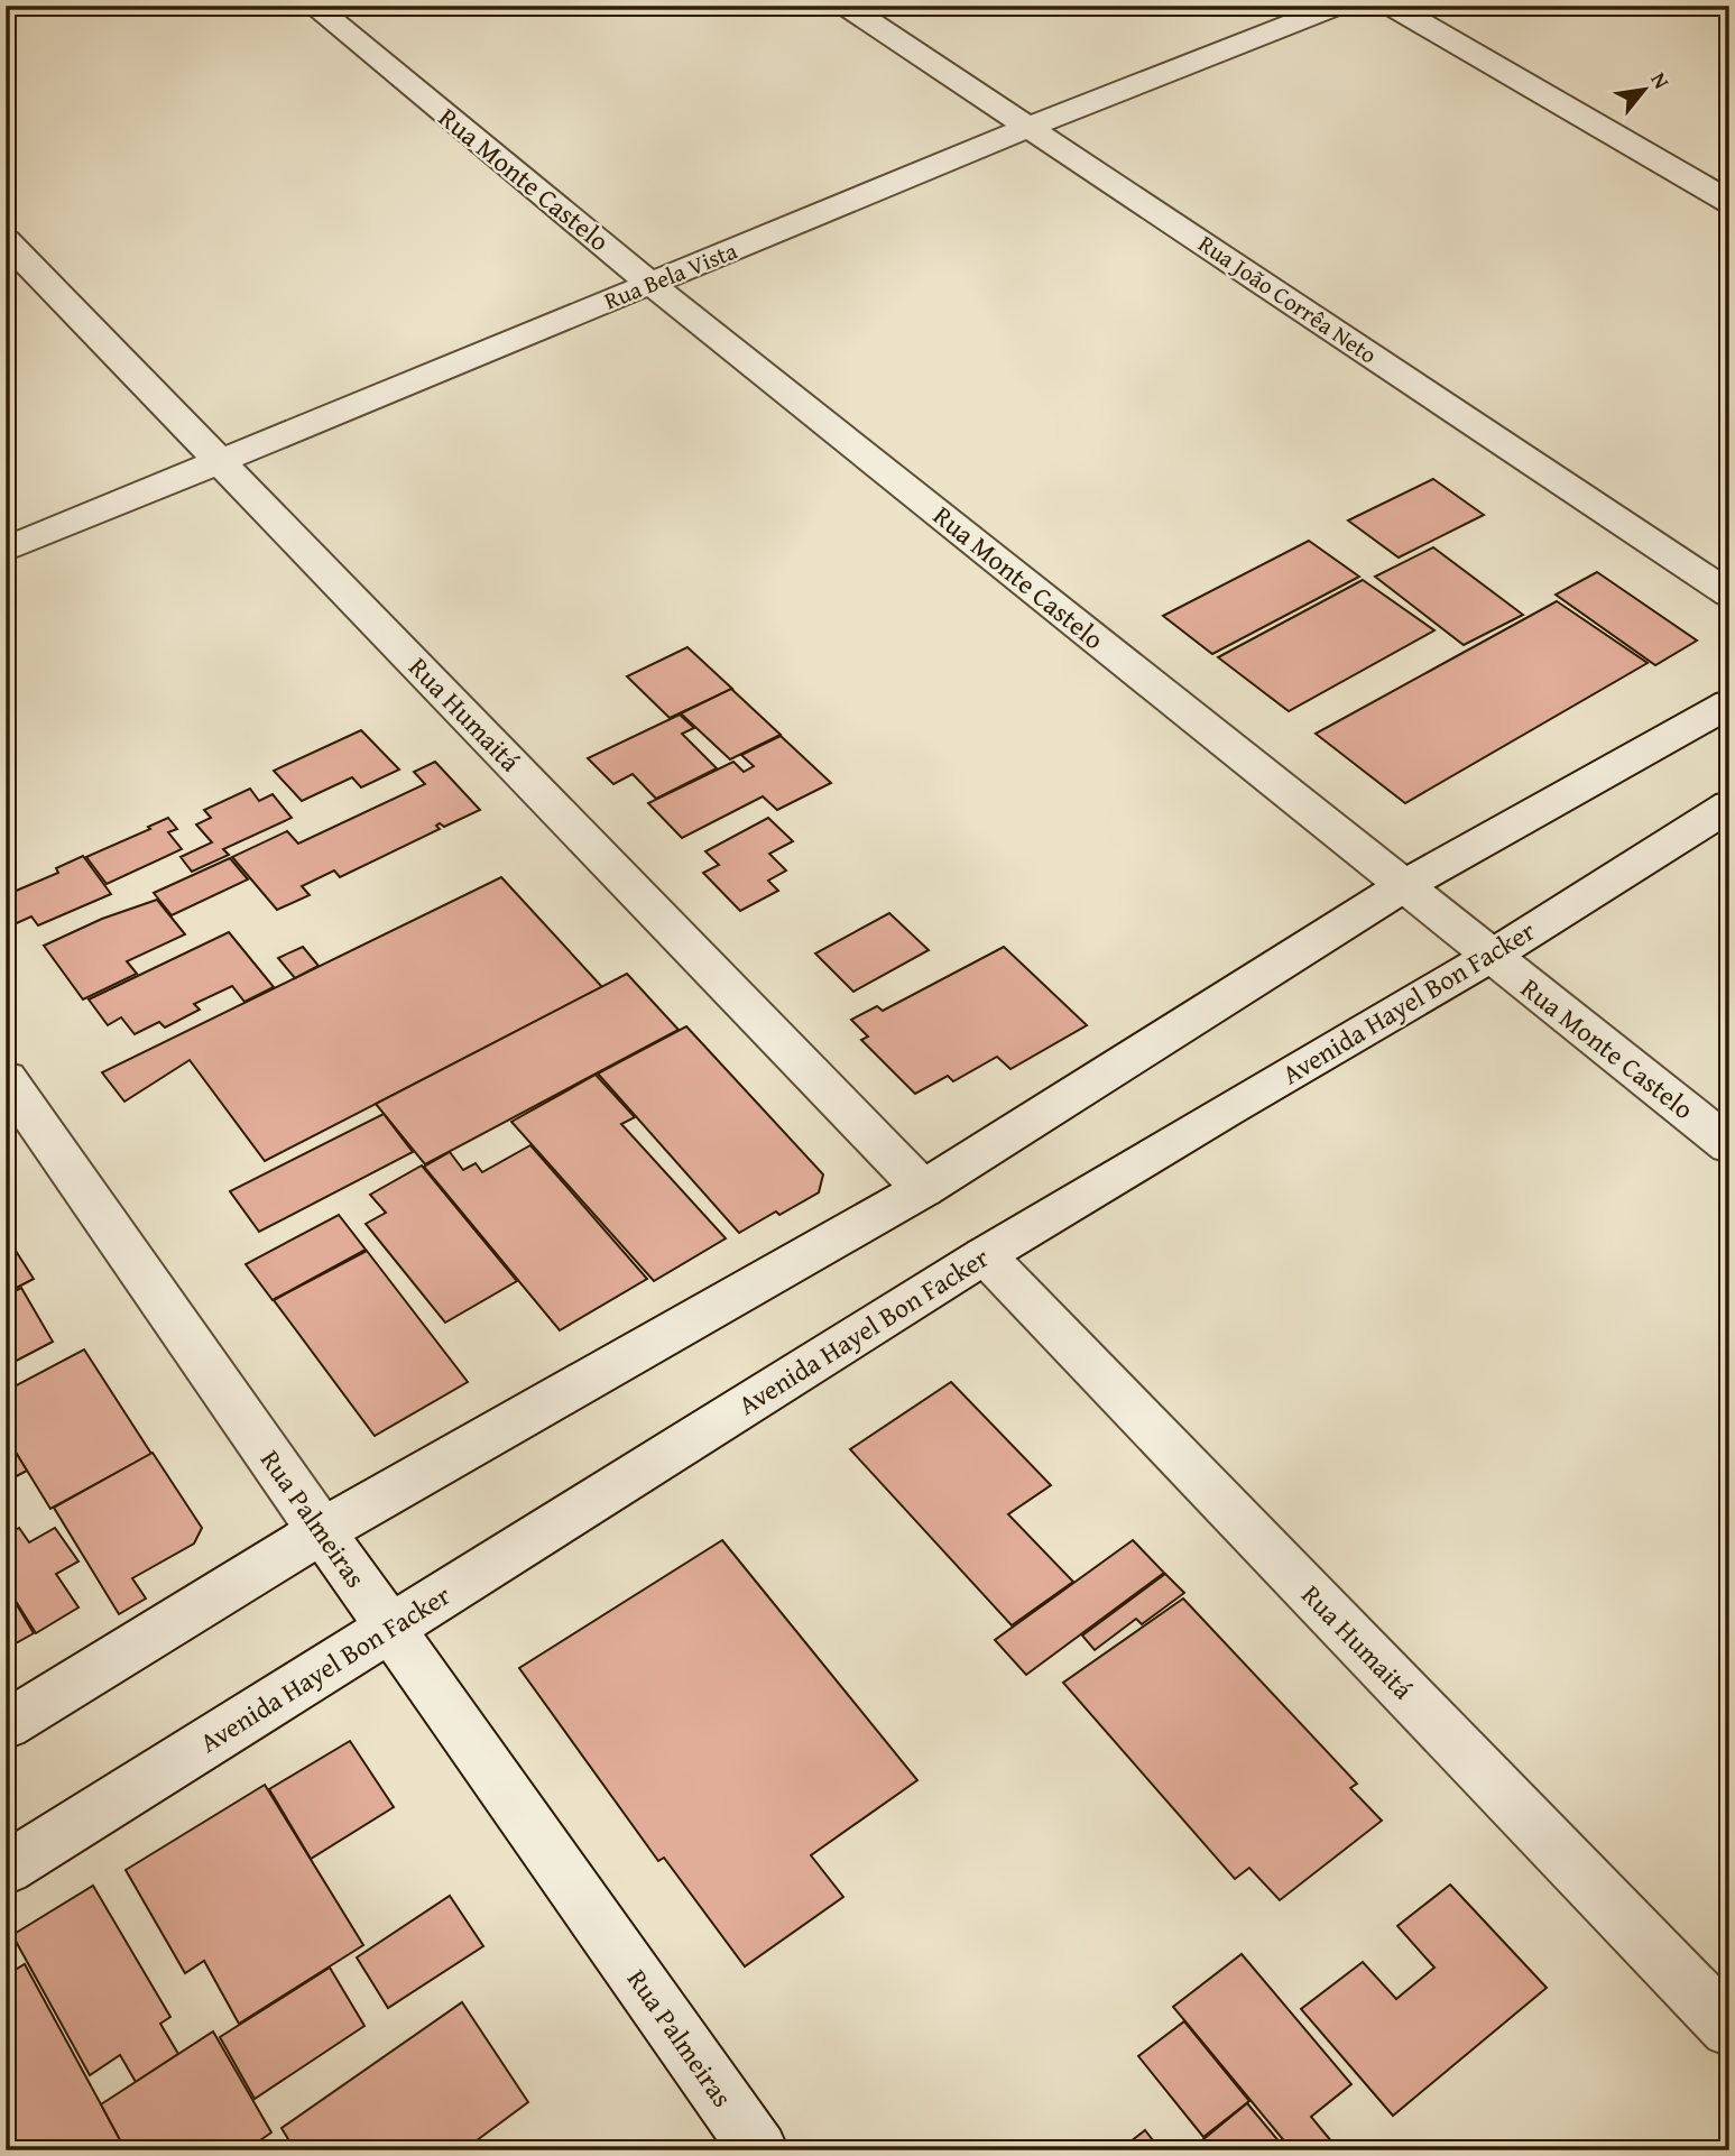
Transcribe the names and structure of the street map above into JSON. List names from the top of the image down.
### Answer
{
  "streets": {
    "street": [
      "Rua Monte Castelo",
      "Rua Bela Vista",
      "Rua João Corrêa Neto",
      "Rua Humaitá",
      "Avenida Hayel Bon Facker",
      "Rua Palmeiras"
    ]
  },
  "crossings": [
    ["Rua Monte Castelo", "Rua Bela Vista"],
    ["Rua Monte Castelo", "Avenida Hayel Bon Facker"],
    ["Rua Bela Vista", "Rua João Corrêa Neto"],
    ["Rua Bela Vista", "Rua Humaitá"],
    ["Rua Humaitá", "Avenida Hayel Bon Facker"],
    ["Avenida Hayel Bon Facker", "Rua Palmeiras"]
  ],
  "north": "top right"
}
